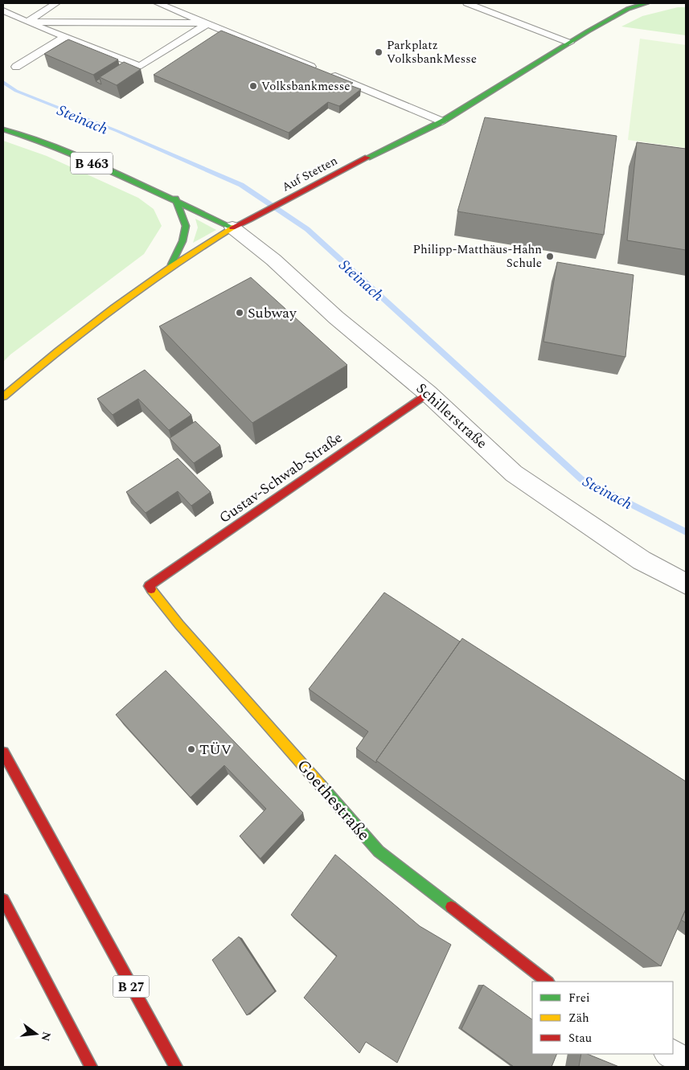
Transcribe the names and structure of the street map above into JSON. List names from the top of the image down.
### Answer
{
  "streets": {
    "main road": [
      "B 463",
      "Auf Stetten",
      "Gustav-Schwab-Straße",
      "Goethestraße",
      "B 27"
    ],
    "street": ["Schillerstraße"]
  },
  "crossings": [
    ["B 463", "Auf Stetten"],
    ["B 463", "Schillerstraße"],
    ["Auf Stetten", "Schillerstraße"],
    ["Schillerstraße", "Gustav-Schwab-Straße"],
    ["Gustav-Schwab-Straße", "Goethestraße"]
  ],
  "water": ["Steinach"],
  "places": [
    "Parkplatz VolksbankMesse",
    "Volksbankmesse",
    "Philipp-Matthäus-Hahn Schule",
    "Subway",
    "TÜV"
  ],
  "legend": ["Frei", "Zäh", "Stau"],
  "north": "right"
}
